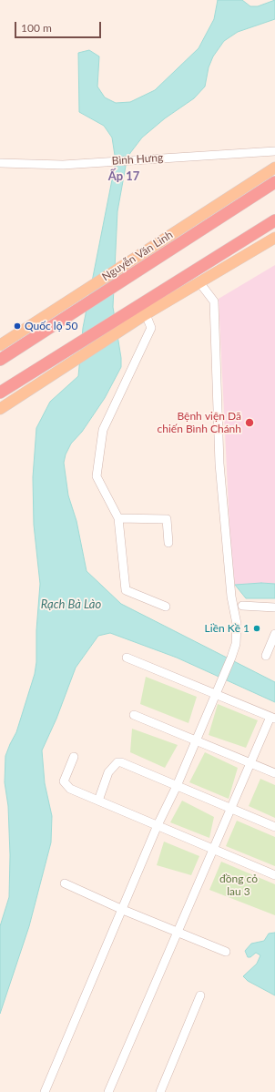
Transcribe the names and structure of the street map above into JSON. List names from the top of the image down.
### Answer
{
  "streets": {
    "highway": ["Nguyễn Văn Linh"],
    "street": ["Bình Hưng"]
  },
  "districts": ["Ấp 17"],
  "water": ["Rạch Bà Lào"],
  "parks": ["đồng cỏ lau 3"],
  "places": ["Quốc lộ 50", "Bệnh viện Dã chiến Bình Chánh", "Liền Kề 1"],
  "scale_bar": "100 m"
}
